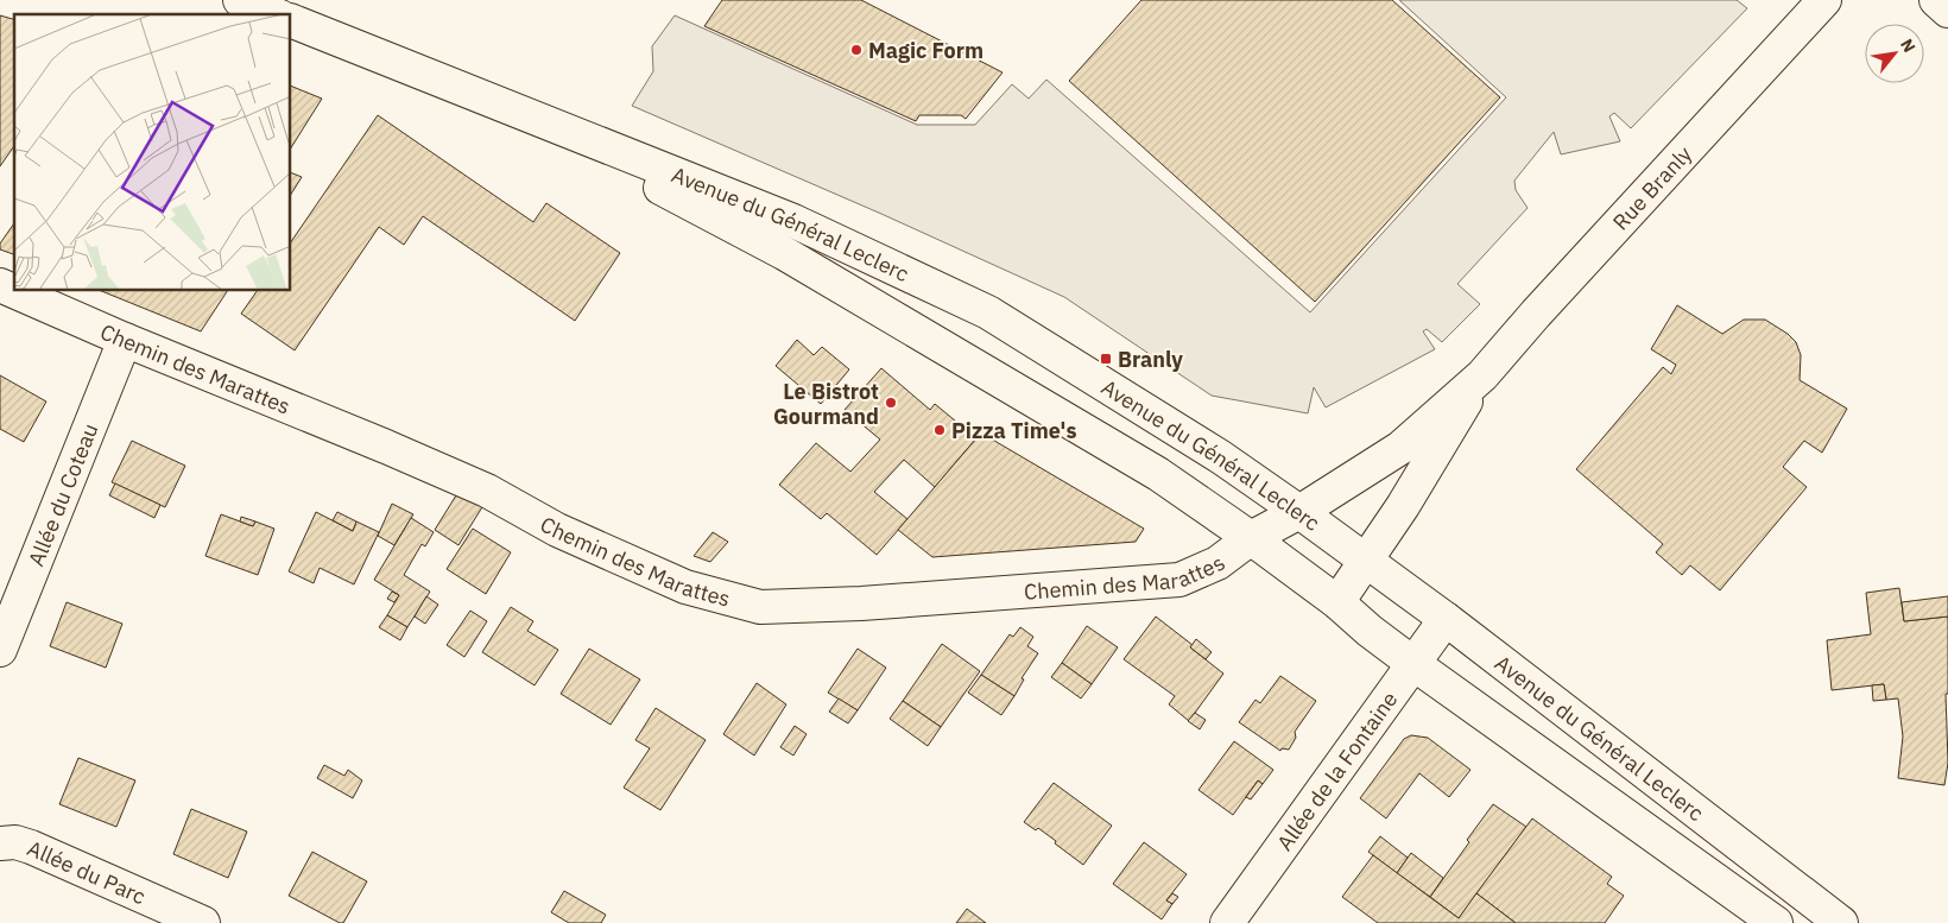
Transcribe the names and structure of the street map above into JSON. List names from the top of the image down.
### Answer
{
  "streets": {
    "main road": [
      "Rue Branly",
      "Avenue du Général Leclerc",
      "Chemin des Marattes",
      "Allée du Coteau",
      "Allée de la Fontaine",
      "Allée du Parc"
    ]
  },
  "crossings": [
    ["Rue Branly", "Avenue du Général Leclerc"],
    ["Rue Branly", "Chemin des Marattes"],
    ["Avenue du Général Leclerc", "Chemin des Marattes"],
    ["Avenue du Général Leclerc", "Allée de la Fontaine"],
    ["Chemin des Marattes", "Allée du Coteau"]
  ],
  "places": {
    "other": ["Magic Form", "Le Bistrot Gourmand", "Pizza Time's"],
    "transit": ["Branly"]
  },
  "north": "top right"
}
